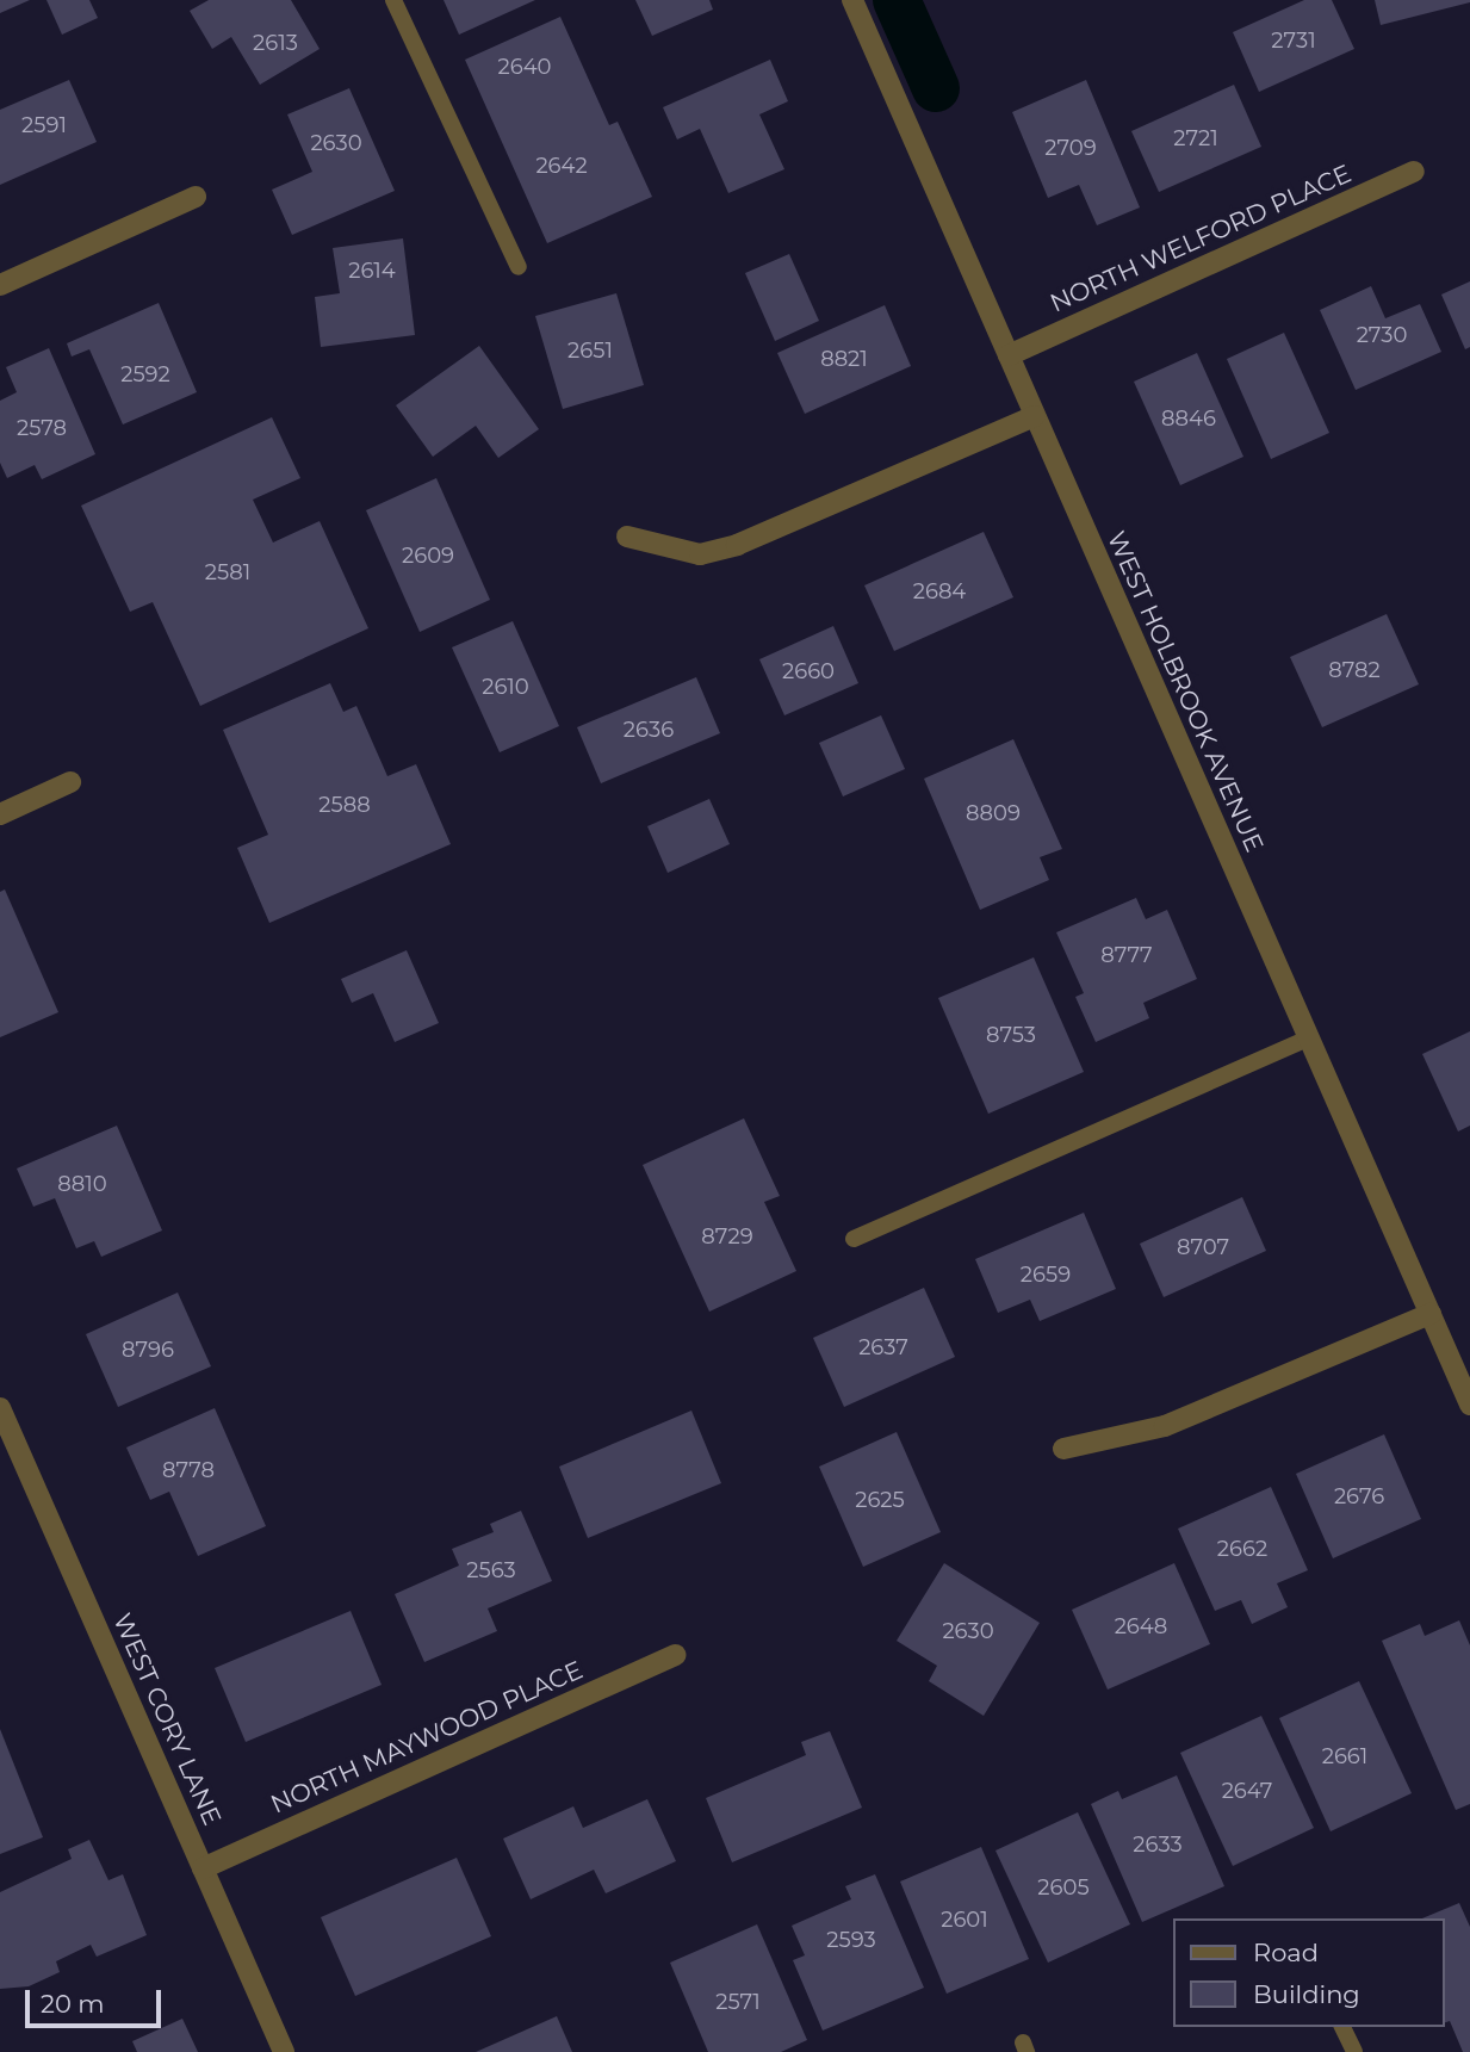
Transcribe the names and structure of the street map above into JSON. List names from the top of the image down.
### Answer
{
  "streets": {
    "street": [
      "NORTH WELFORD PLACE",
      "WEST HOLBROOK AVENUE",
      "WEST CORY LANE",
      "NORTH MAYWOOD PLACE"
    ]
  },
  "crossings": [
    ["NORTH WELFORD PLACE", "WEST HOLBROOK AVENUE"],
    ["WEST CORY LANE", "NORTH MAYWOOD PLACE"]
  ],
  "house_numbers": [
    "2731",
    "2613",
    "2640",
    "2591",
    "2721",
    "2630",
    "2709",
    "2642",
    "2614",
    "2730",
    "2651",
    "8821",
    "2592",
    "8846",
    "2578",
    "2609",
    "2581",
    "2684",
    "8782",
    "2660",
    "2610",
    "2636",
    "2588",
    "8809",
    "8777",
    "8753",
    "8810",
    "8729",
    "8707",
    "2659",
    "2637",
    "8796",
    "8778",
    "2676",
    "2625",
    "2662",
    "2563",
    "2648",
    "2630",
    "2661",
    "2647",
    "2633",
    "2605",
    "2601",
    "2593",
    "2571"
  ],
  "legend": ["Road", "Building"],
  "scale_bar": "20 m"
}
